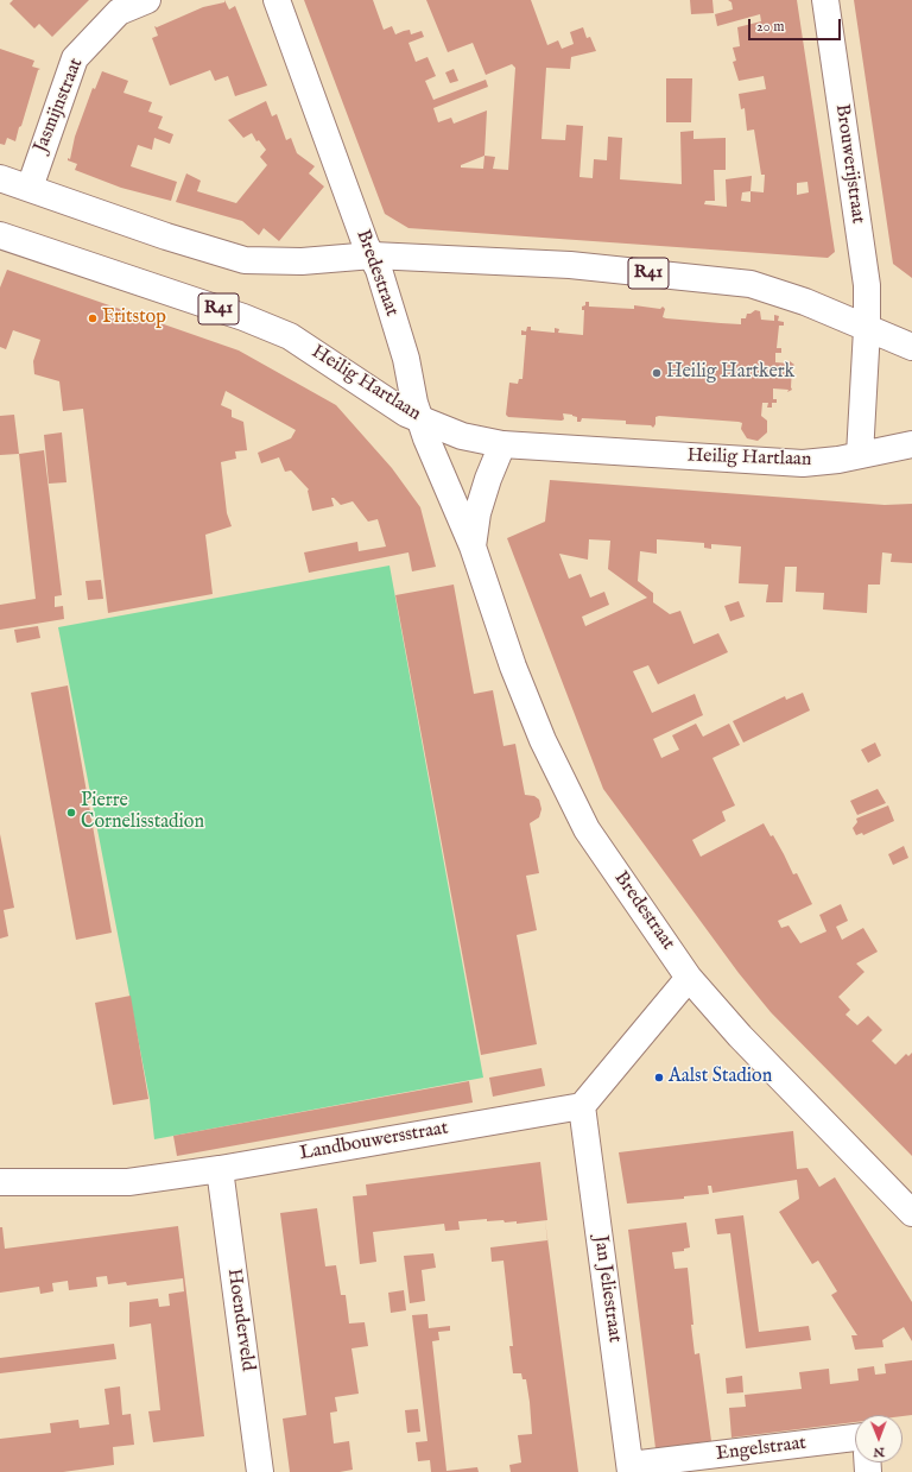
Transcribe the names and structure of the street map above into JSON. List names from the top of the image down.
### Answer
{
  "streets": {
    "street": [
      "Jasmijnstraat",
      "Brouwerijstraat",
      "Bredestraat",
      "R41",
      "Heilig Hartlaan",
      "Landbouwersstraat",
      "Jan Jeliestraat",
      "Hoenderveld",
      "Engelstraat"
    ]
  },
  "crossings": [
    ["Jasmijnstraat", "R41"],
    ["Brouwerijstraat", "R41"],
    ["Bredestraat", "R41"],
    ["Bredestraat", "Heilig Hartlaan"],
    ["Landbouwersstraat", "Jan Jeliestraat"],
    ["Landbouwersstraat", "Hoenderveld"],
    ["Jan Jeliestraat", "Engelstraat"]
  ],
  "places": [
    "Fritstop",
    "Heilig Hartkerk",
    "Pierre Cornelisstadion",
    "Aalst Stadion"
  ],
  "scale_bar": "20 m",
  "north": "bottom"
}
